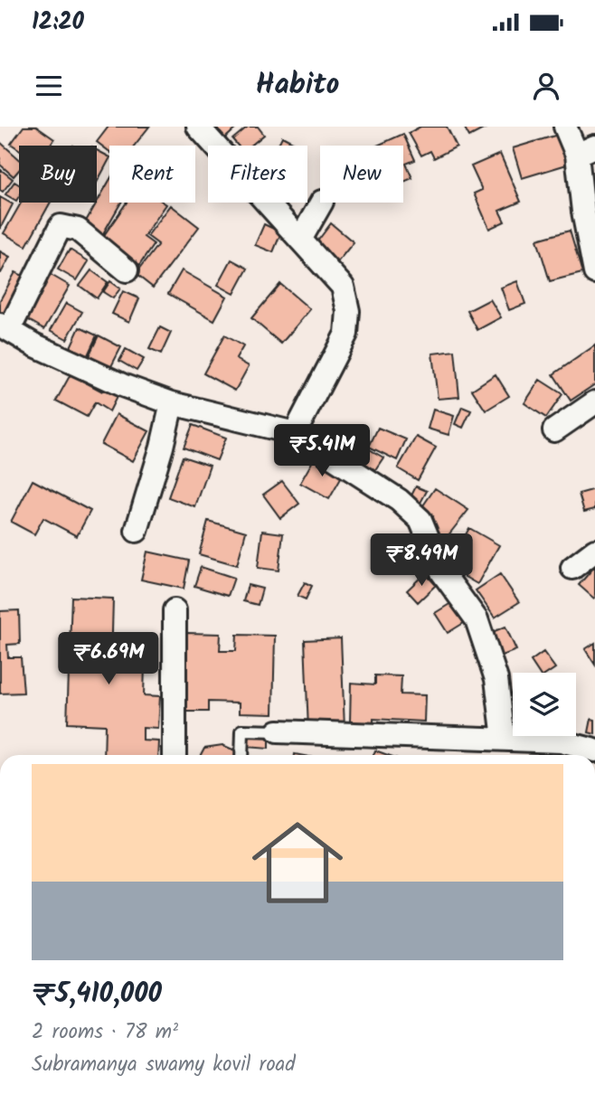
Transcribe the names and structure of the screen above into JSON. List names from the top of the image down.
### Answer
{
  "page": {
    "status": "12:20",
    "header": "Habito",
    "chip": [
      "Buy",
      "Rent",
      "Filters",
      "New"
    ],
    "price": ["₹5.41M", "₹8.49M", "₹6.69M"],
    "list": [
      {
        "name": "₹5,410,000",
        "note": "2 rooms · 78 m² · Subramanya swamy kovil road"
      }
    ]
  }
}
